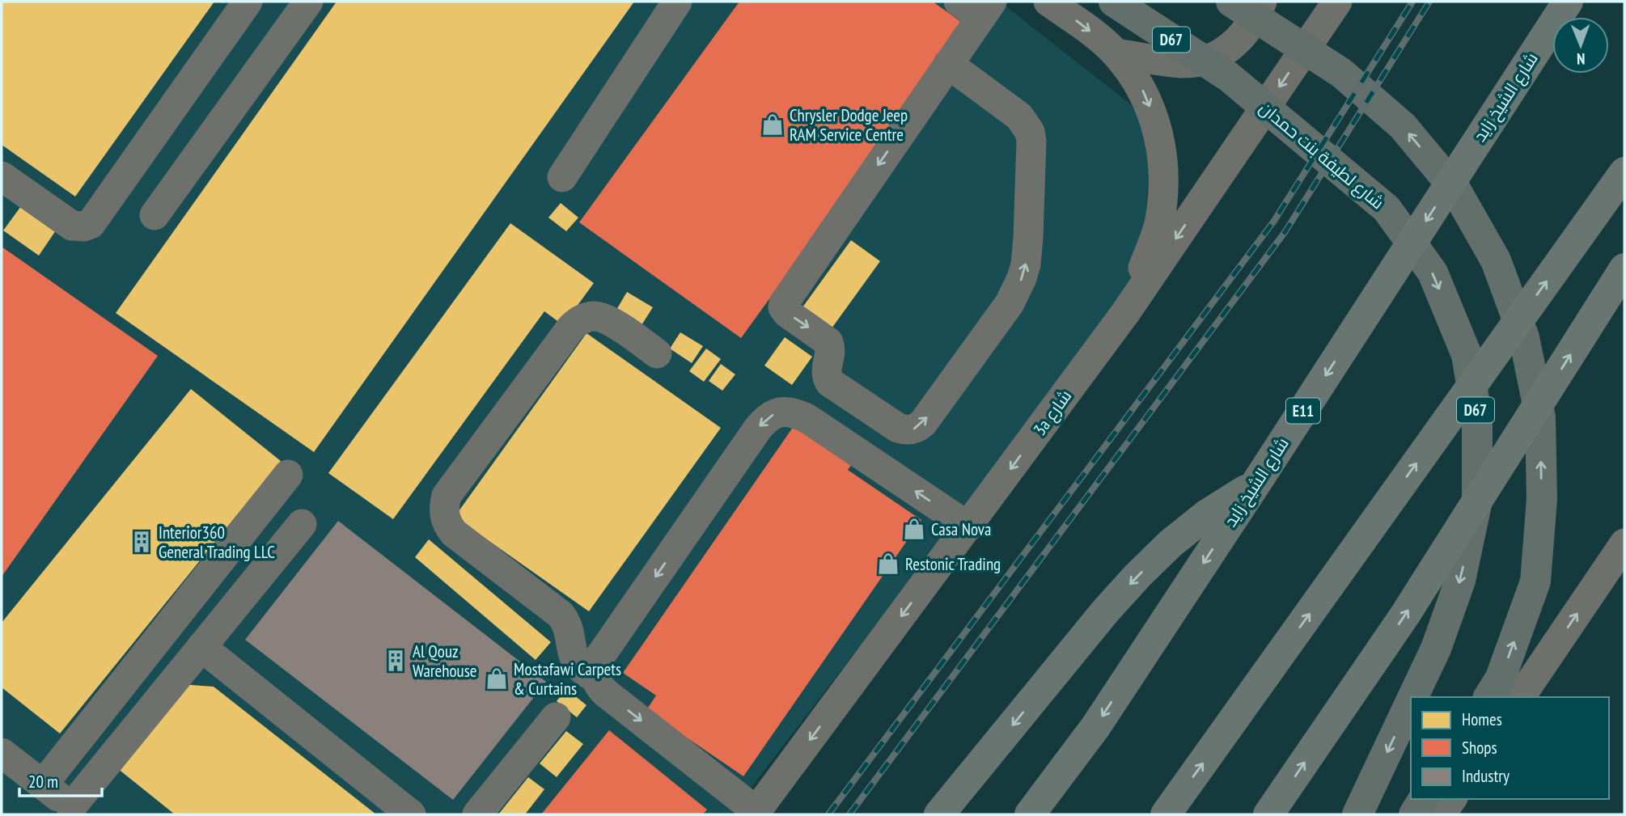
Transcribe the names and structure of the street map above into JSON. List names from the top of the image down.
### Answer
{
  "streets": {
    "highway": ["شارع الشيخ زايد", "E11"],
    "main road": ["D67", "شارع لطيفة بنت حمدان"],
    "street": ["3a شارع"]
  },
  "one_way": ["شارع لطيفة بنت حمدان", "3a شارع"],
  "places": {
    "shop": [
      "Chrysler Dodge Jeep RAM Service Centre",
      "Casa Nova",
      "Restonic Trading",
      "Mostafawi Carpets & Curtains"
    ],
    "building": ["Interior360 General Trading LLC", "Al Qouz Warehouse"]
  },
  "legend": ["Homes", "Shops", "Industry"],
  "scale_bar": "20 m",
  "north": "bottom"
}
